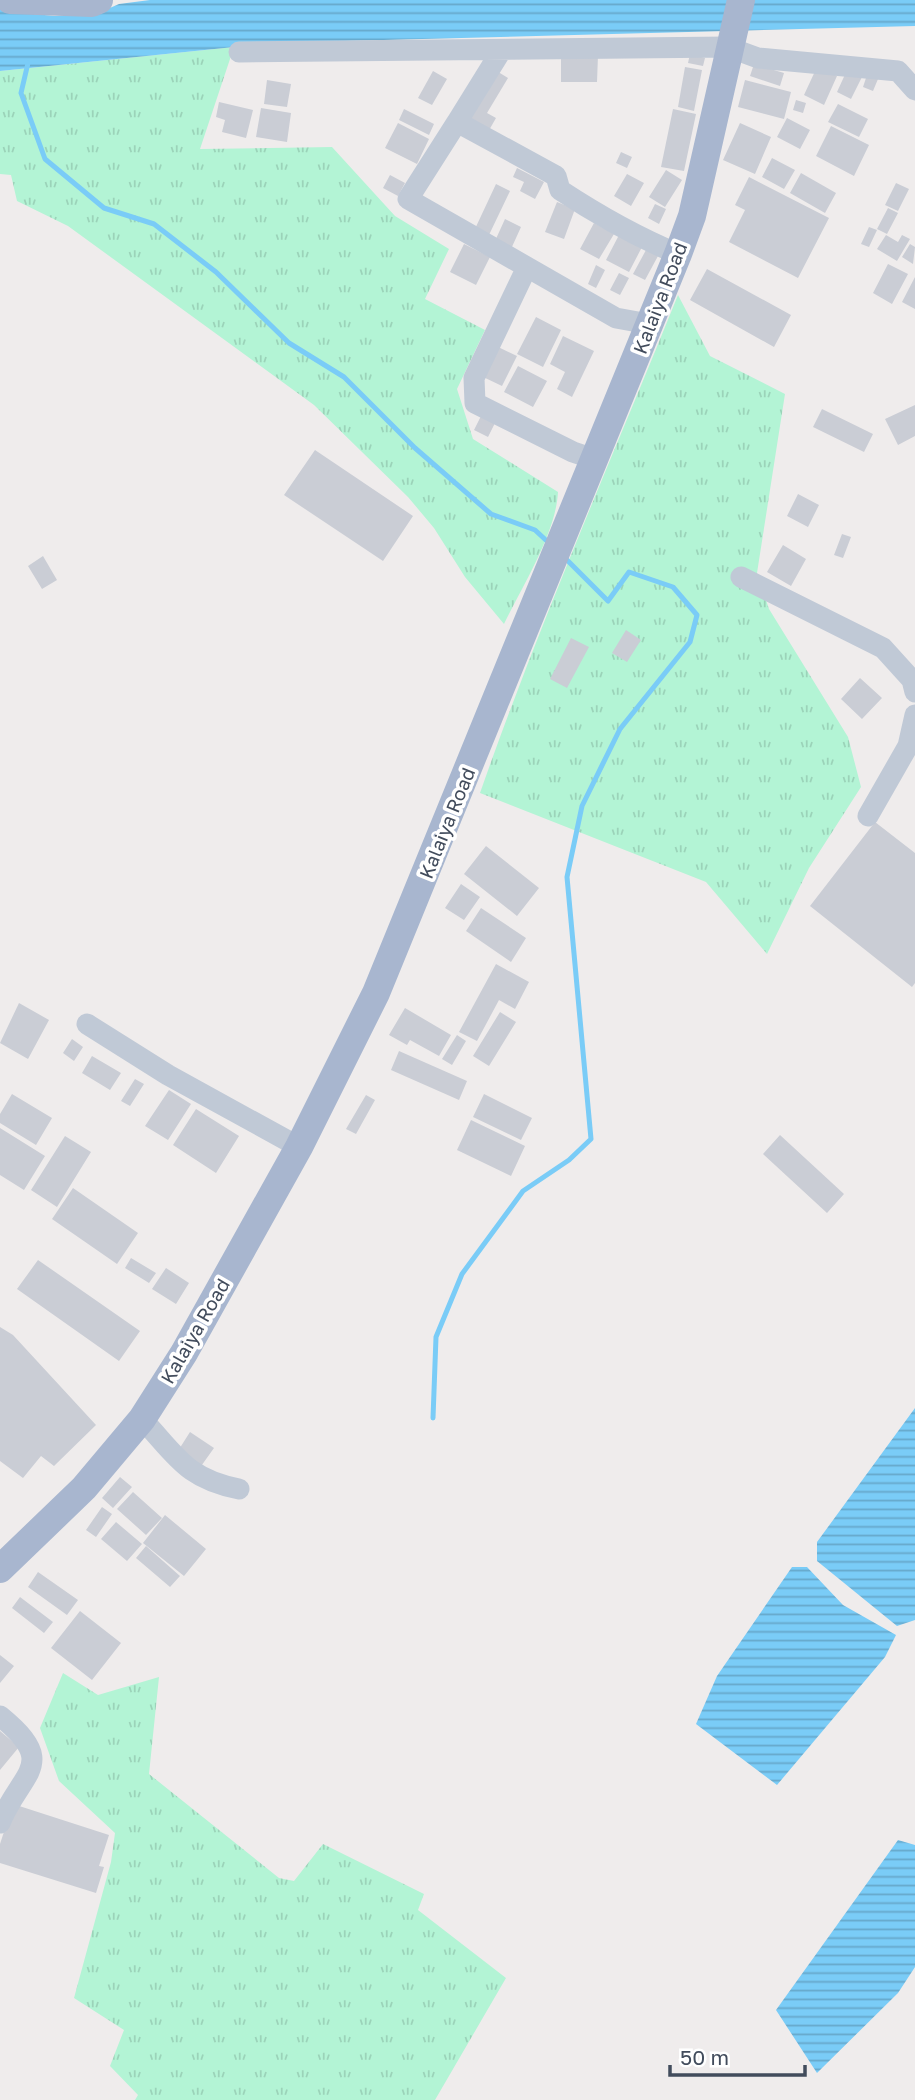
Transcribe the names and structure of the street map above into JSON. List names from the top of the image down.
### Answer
{
  "streets": {
    "main road": ["Kalaiya Road"]
  },
  "scale_bar": "50 m"
}
